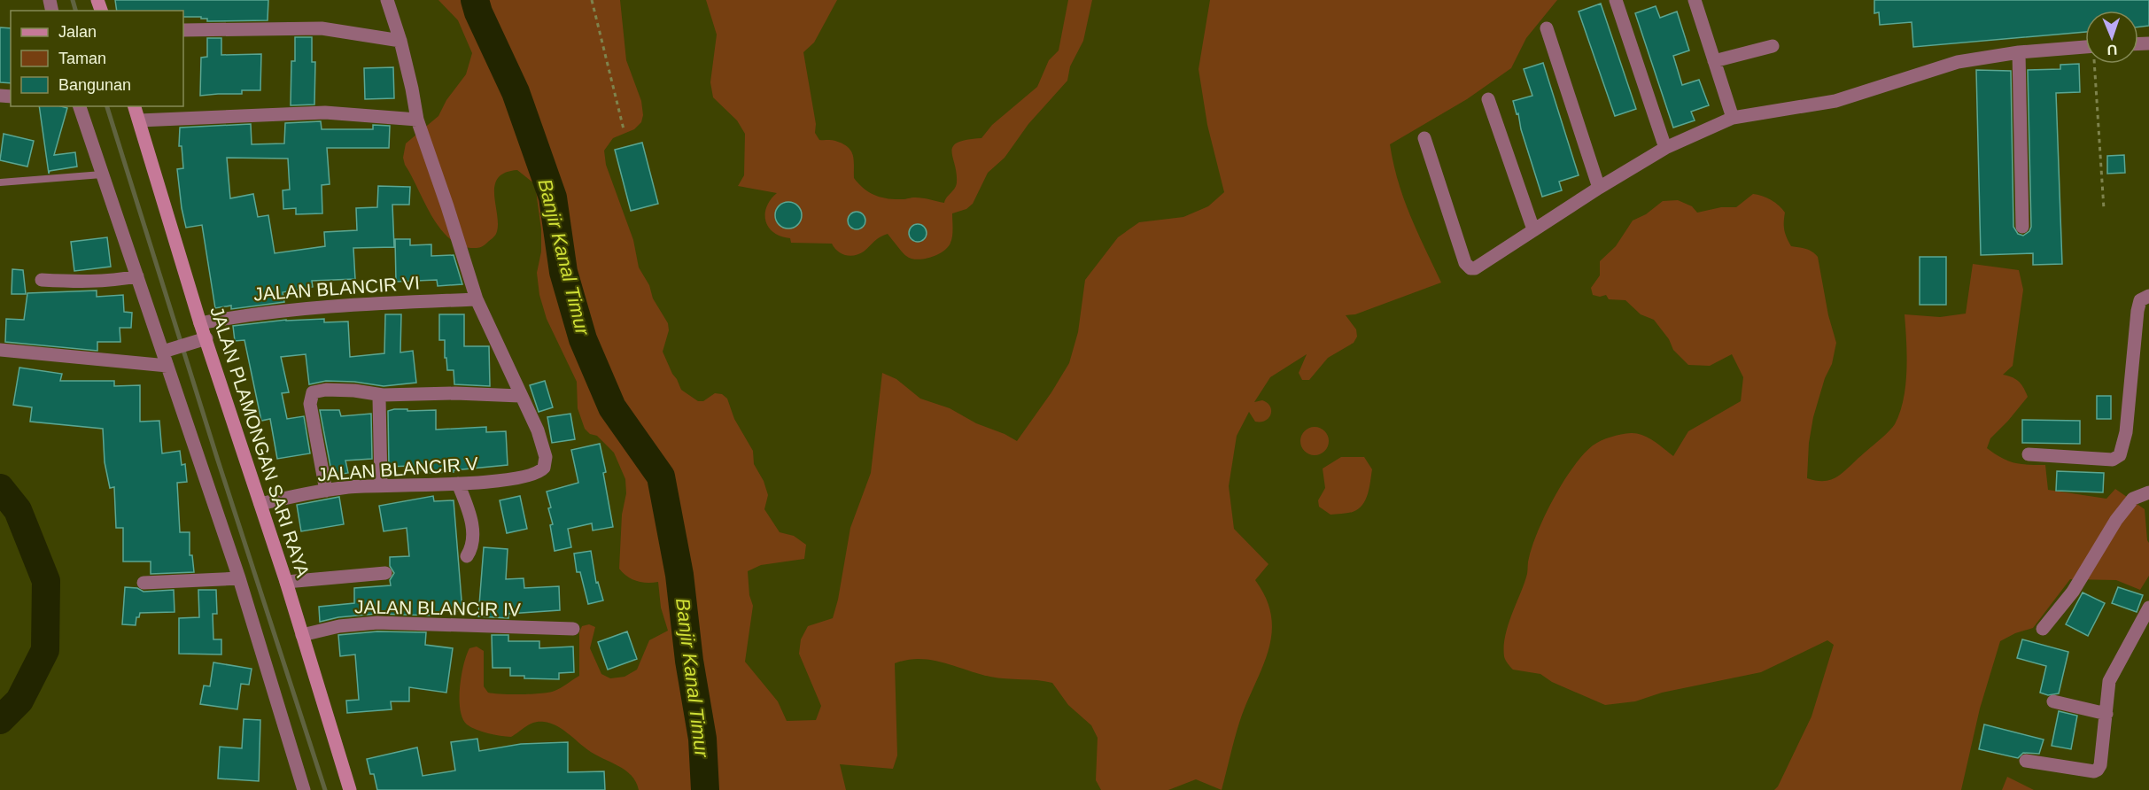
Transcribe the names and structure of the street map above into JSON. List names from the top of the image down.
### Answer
{
  "streets": {
    "street": [
      "JALAN BLANCIR VI",
      "JALAN PLAMONGAN SARI RAYA",
      "JALAN BLANCIR V",
      "JALAN BLANCIR IV"
    ]
  },
  "crossings": [
    ["JALAN BLANCIR VI", "JALAN PLAMONGAN SARI RAYA"],
    ["JALAN PLAMONGAN SARI RAYA", "JALAN BLANCIR V"],
    ["JALAN PLAMONGAN SARI RAYA", "JALAN BLANCIR IV"]
  ],
  "water": ["Banjir Kanal Timur"],
  "legend": ["Jalan", "Taman", "Bangunan"],
  "north": "bottom"
}
